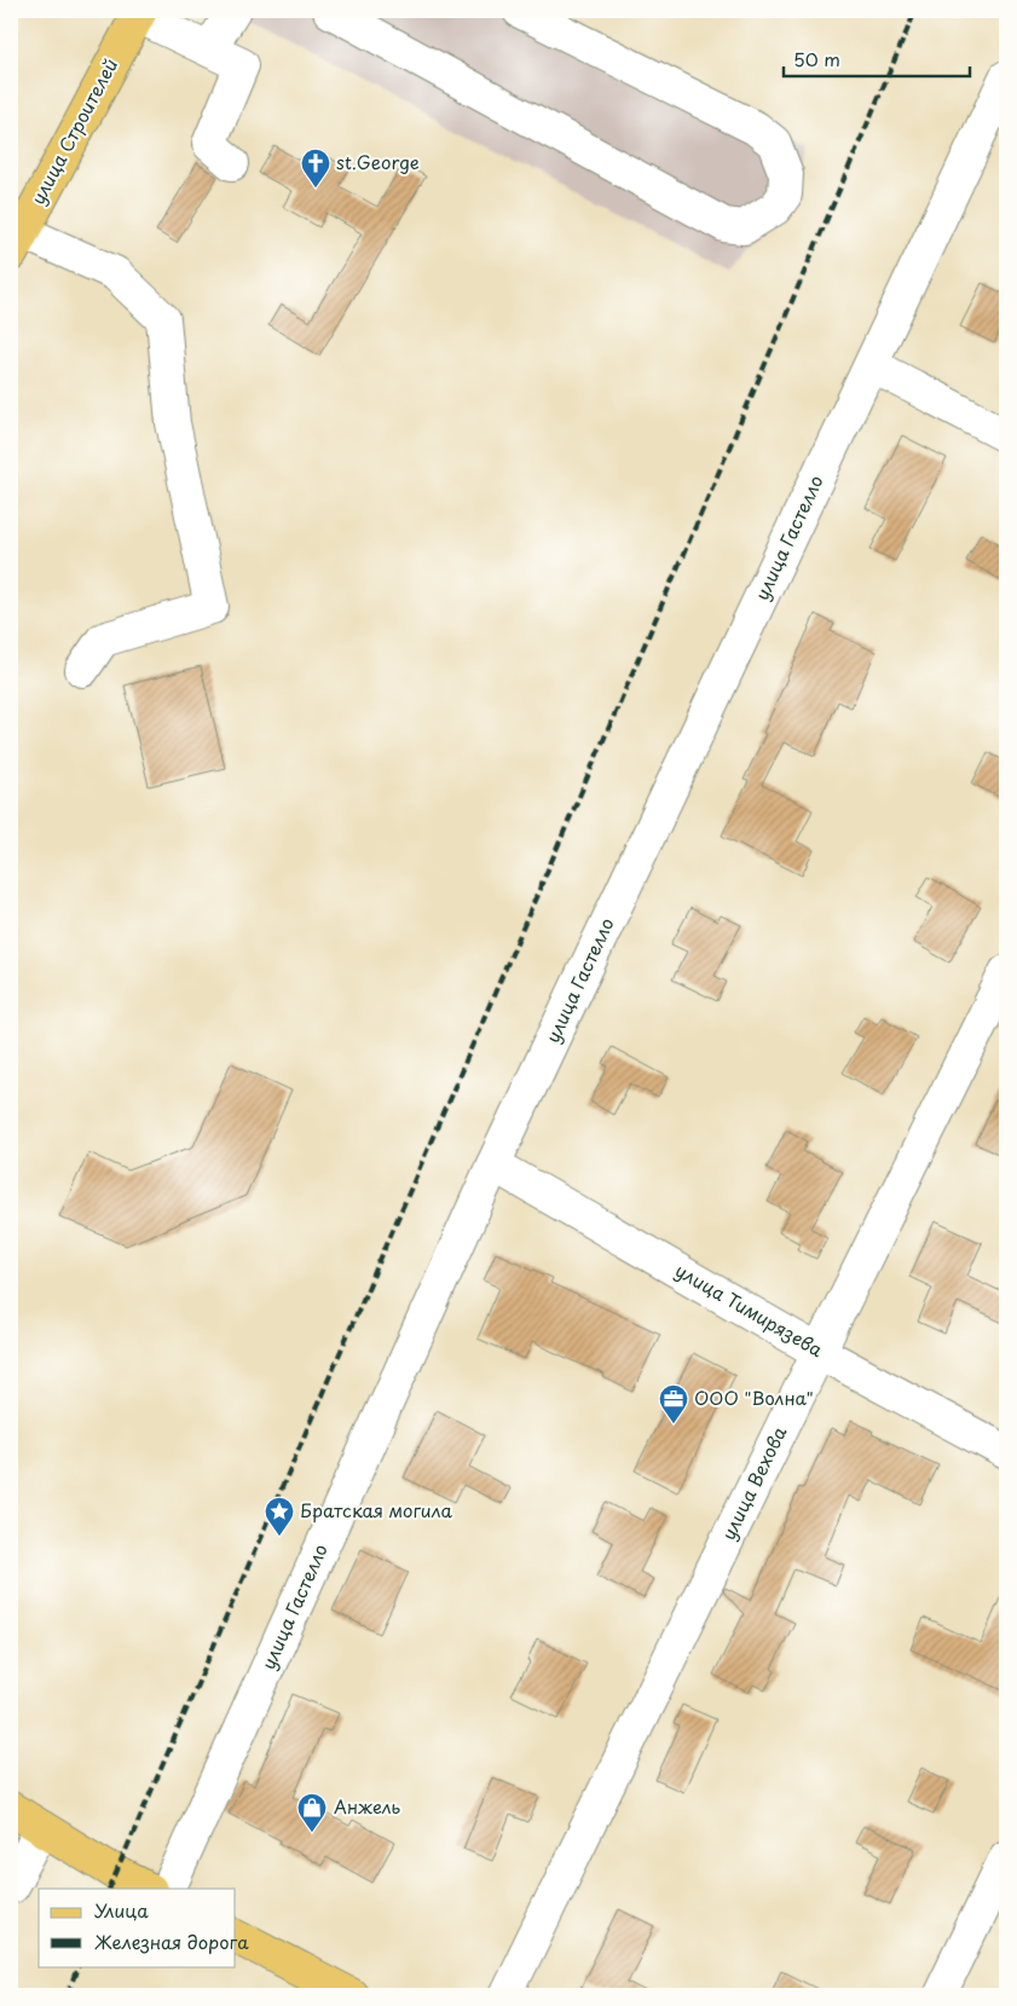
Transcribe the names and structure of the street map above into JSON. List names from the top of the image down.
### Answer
{
  "streets": {
    "main road": ["улица Строителей"],
    "street": ["улица Гастелло", "улица Тимирязева", "улица Вехова"]
  },
  "crossings": [
    ["улица Гастелло", "улица Тимирязева"],
    ["улица Тимирязева", "улица Вехова"]
  ],
  "places": {
    "church": ["st.George"],
    "office": ["ООО \"Волна\""],
    "place": ["Братская могила"],
    "shop": ["Анжель"]
  },
  "legend": ["Улица", "Железная дорога"],
  "scale_bar": "50 m"
}
